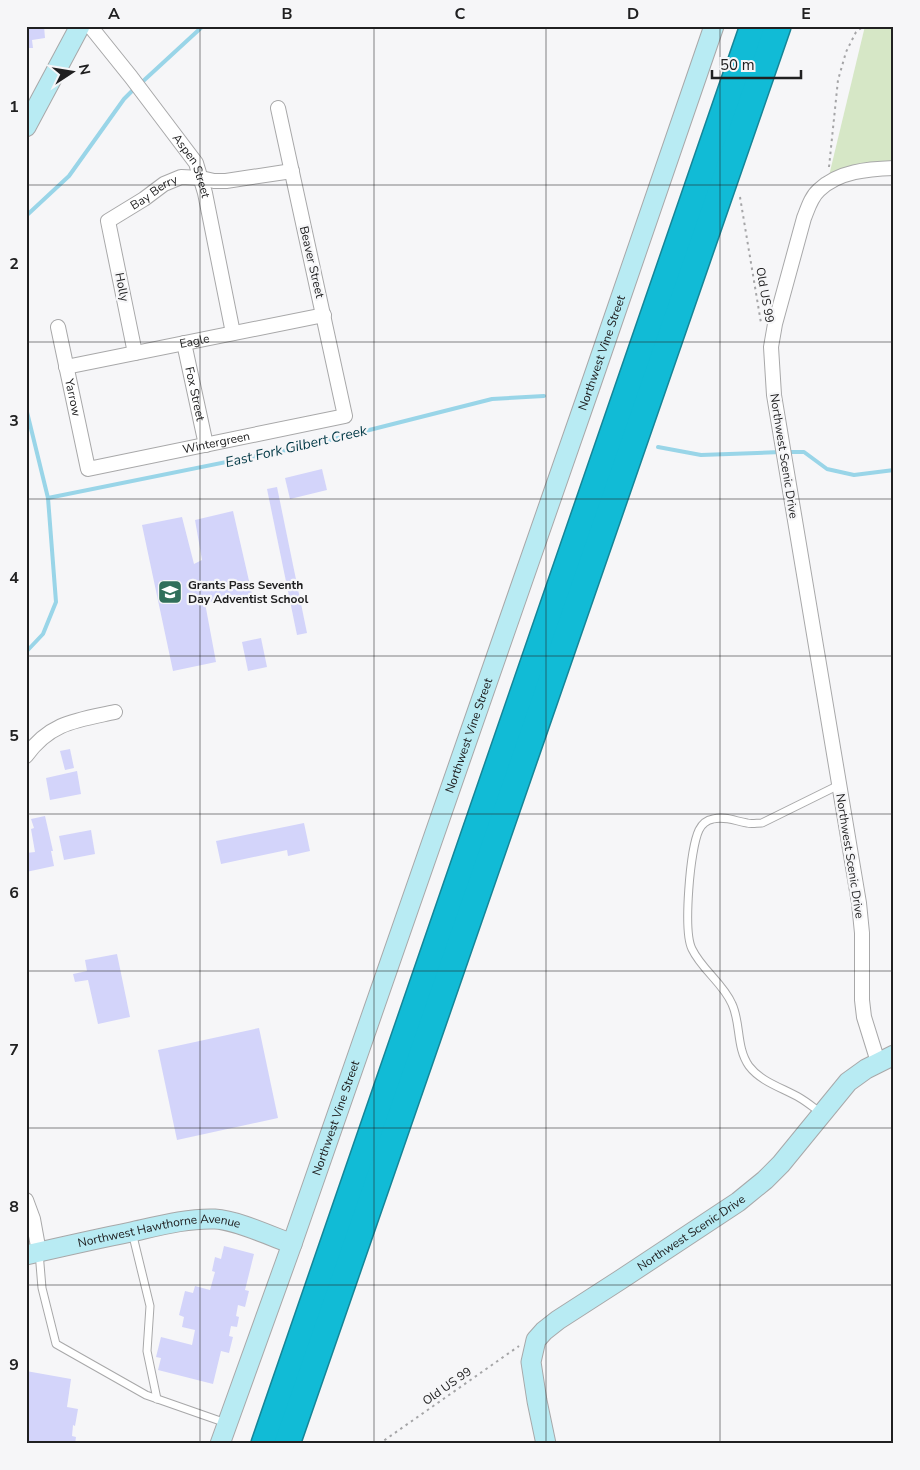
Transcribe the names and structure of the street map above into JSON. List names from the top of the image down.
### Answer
{
  "streets": {
    "street": [
      "Aspen Street",
      "Bay Berry",
      "Beaver Street",
      "Holly",
      "Eagle",
      "Northwest Vine Street",
      "Fox Street",
      "Yarrow",
      "Wintergreen",
      "Northwest Scenic Drive",
      "Northwest Hawthorne Avenue"
    ],
    "path": ["Old US 99"]
  },
  "crossings": [
    ["Aspen Street", "Bay Berry"],
    ["Aspen Street", "Eagle"],
    ["Bay Berry", "Beaver Street"],
    ["Bay Berry", "Holly"],
    ["Beaver Street", "Eagle"],
    ["Beaver Street", "Wintergreen"],
    ["Holly", "Eagle"],
    ["Eagle", "Fox Street"],
    ["Eagle", "Yarrow"],
    ["Northwest Vine Street", "Northwest Hawthorne Avenue"],
    ["Fox Street", "Wintergreen"],
    ["Yarrow", "Wintergreen"]
  ],
  "water": ["East Fork Gilbert Creek"],
  "places": {
    "school or university": ["Grants Pass Seventh Day Adventist School"]
  },
  "scale_bar": "50 m",
  "north": "right",
  "grid": {
    "columns": [
      "A",
      "B",
      "C",
      "D",
      "E"
    ],
    "rows": [
      "1",
      "2",
      "3",
      "4",
      "5",
      "6",
      "7",
      "8",
      "9"
    ]
  }
}
